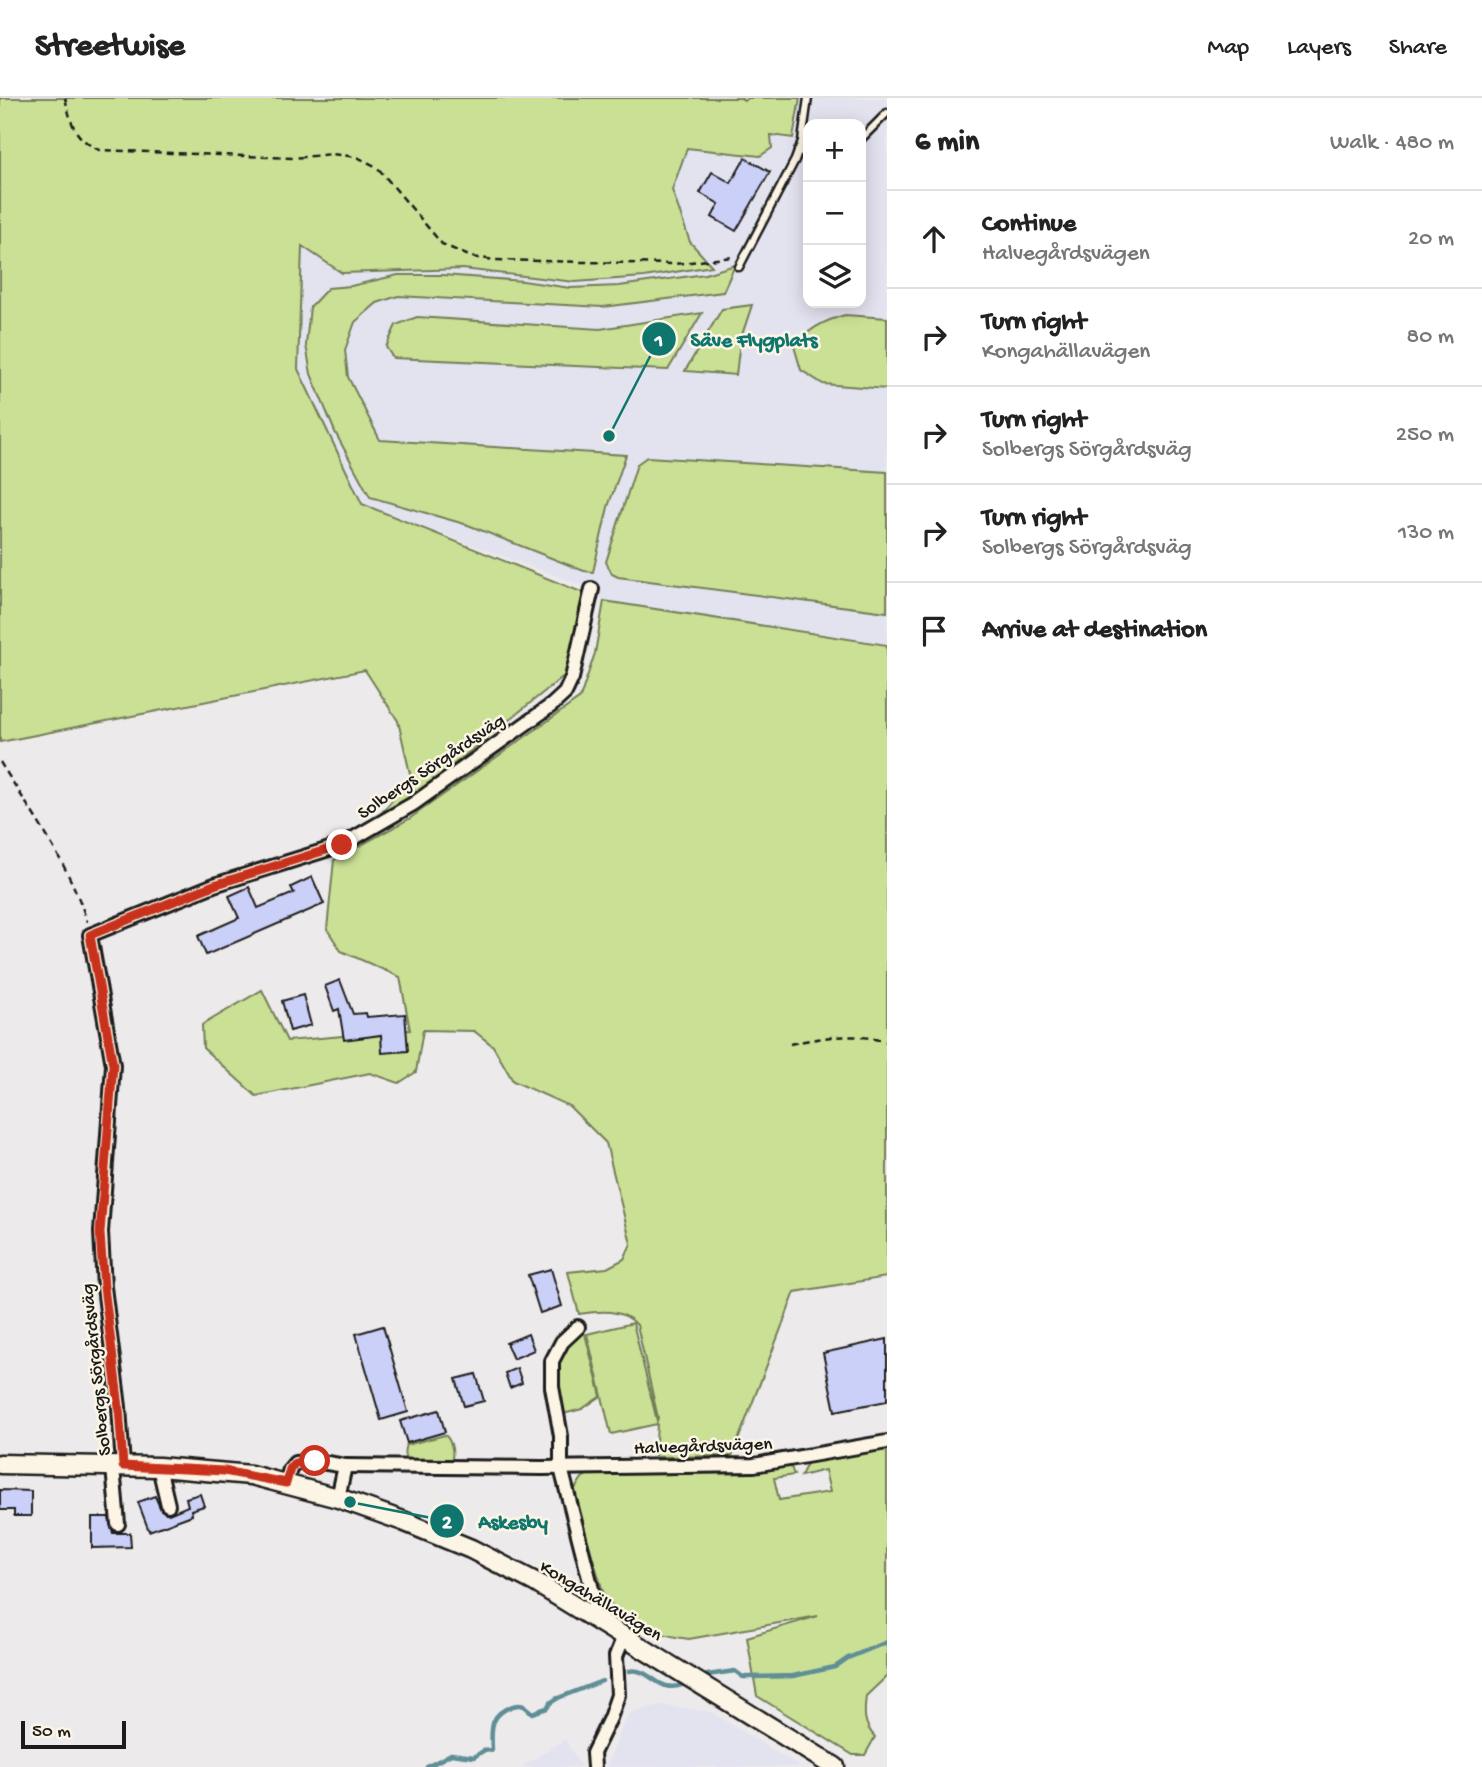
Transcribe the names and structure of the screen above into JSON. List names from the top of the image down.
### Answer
{
  "streets": {
    "street": ["Solbergs Sörgårdsväg", "Halvegårdsvägen", "Kongahällavägen"]
  },
  "crossings": [
    ["Solbergs Sörgårdsväg", "Kongahällavägen"],
    ["Halvegårdsvägen", "Kongahällavägen"]
  ],
  "places": ["Säve Flygplats", "Askesby"],
  "scale_bar": "50 m",
  "page": {
    "header": "Streetwise",
    "nav": ["Map", "Layers", "Share"],
    "heading": ["6 min", "Walk · 480 m"],
    "map_buttons": ["+", "−"],
    "list": [
      ["Continue", "Halvegårdsvägen", "20 m"],
      ["Turn right", "Kongahällavägen", "80 m"],
      ["Turn right", "Solbergs Sörgårdsväg", "250 m"],
      ["Turn right", "Solbergs Sörgårdsväg", "130 m"],
      "Arrive at destination"
    ],
    "scale": "50 m"
  }
}
